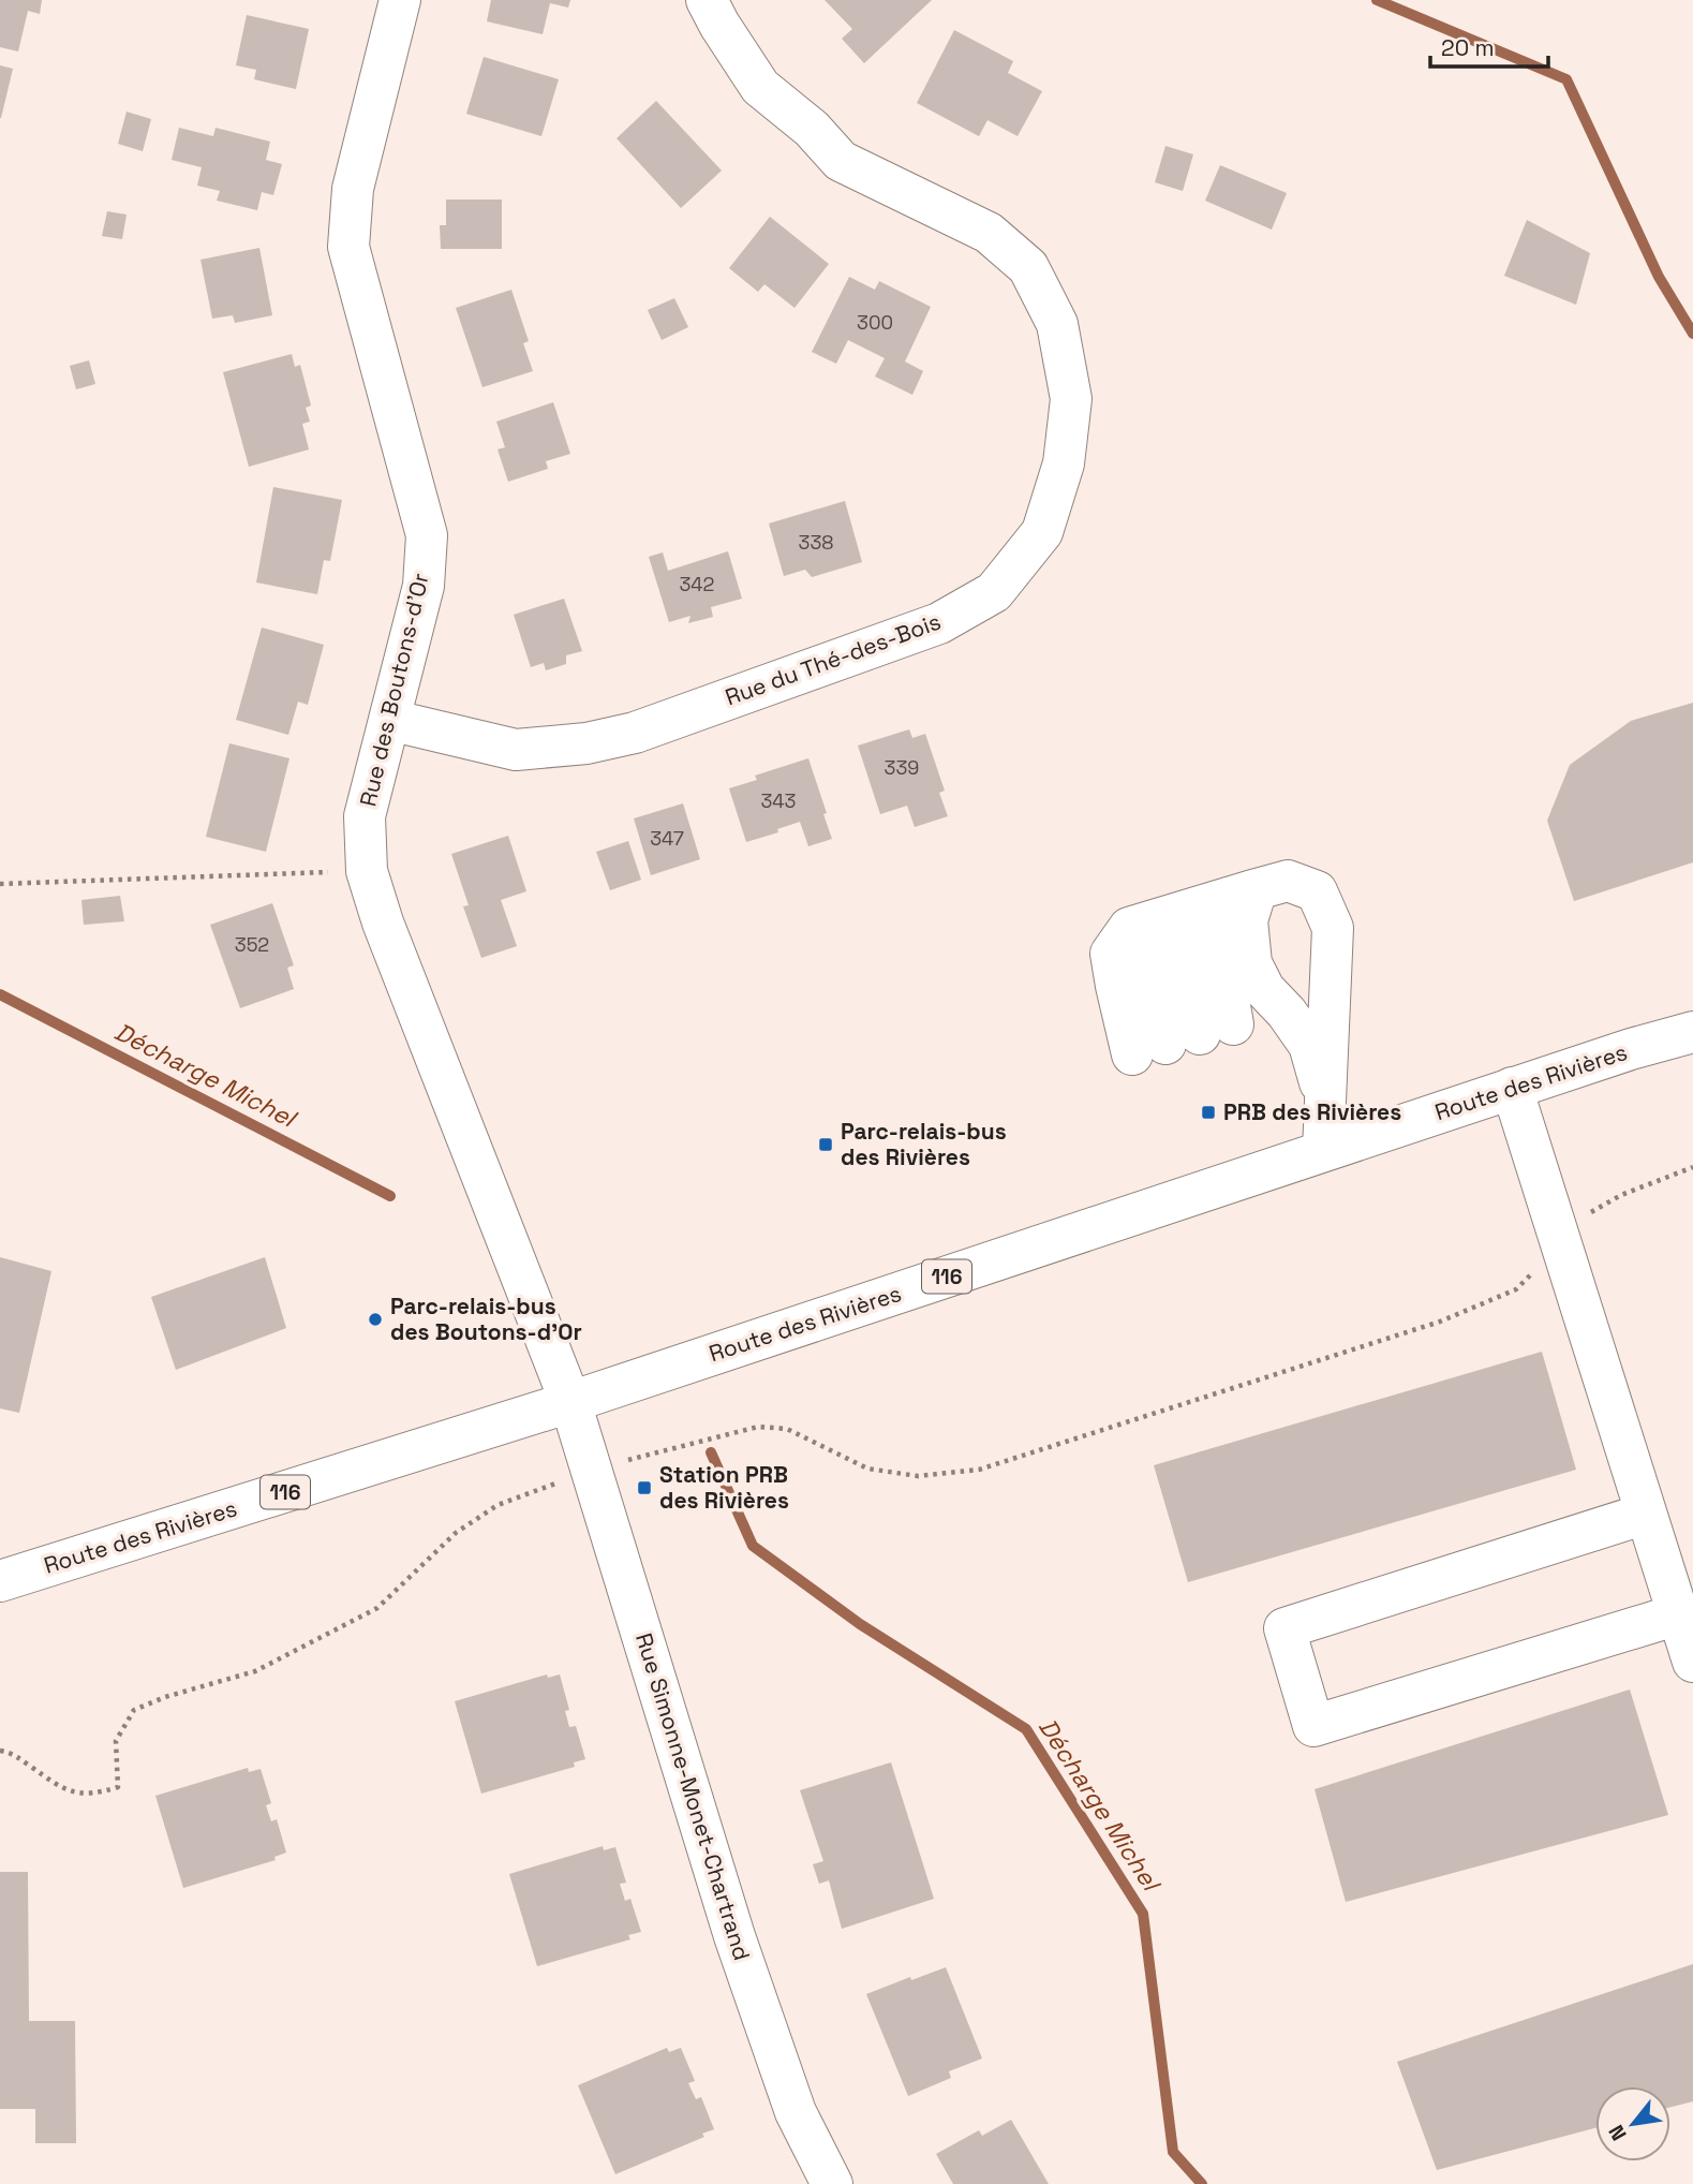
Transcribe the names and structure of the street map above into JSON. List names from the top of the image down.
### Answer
{
  "streets": {
    "street": [
      "Rue du Thé-des-Bois",
      "Rue des Boutons-d'Or",
      "Route des Rivières",
      "116",
      "Rue Simonne-Monet-Chartrand"
    ]
  },
  "crossings": [
    ["Rue du Thé-des-Bois", "Rue des Boutons-d'Or"],
    ["Rue des Boutons-d'Or", "Route des Rivières"],
    ["Rue des Boutons-d'Or", "Rue Simonne-Monet-Chartrand"],
    ["Route des Rivières", "Rue Simonne-Monet-Chartrand"]
  ],
  "water": ["Décharge Michel"],
  "places": {
    "transit": ["PRB des Rivières", "Parc-relais-bus des Rivières", "Station PRB des Rivières"],
    "other": ["Parc-relais-bus des Boutons-d'Or"]
  },
  "house_numbers": [
    "300",
    "338",
    "342",
    "339",
    "343",
    "347",
    "352"
  ],
  "scale_bar": "20 m",
  "north": "bottom left"
}
